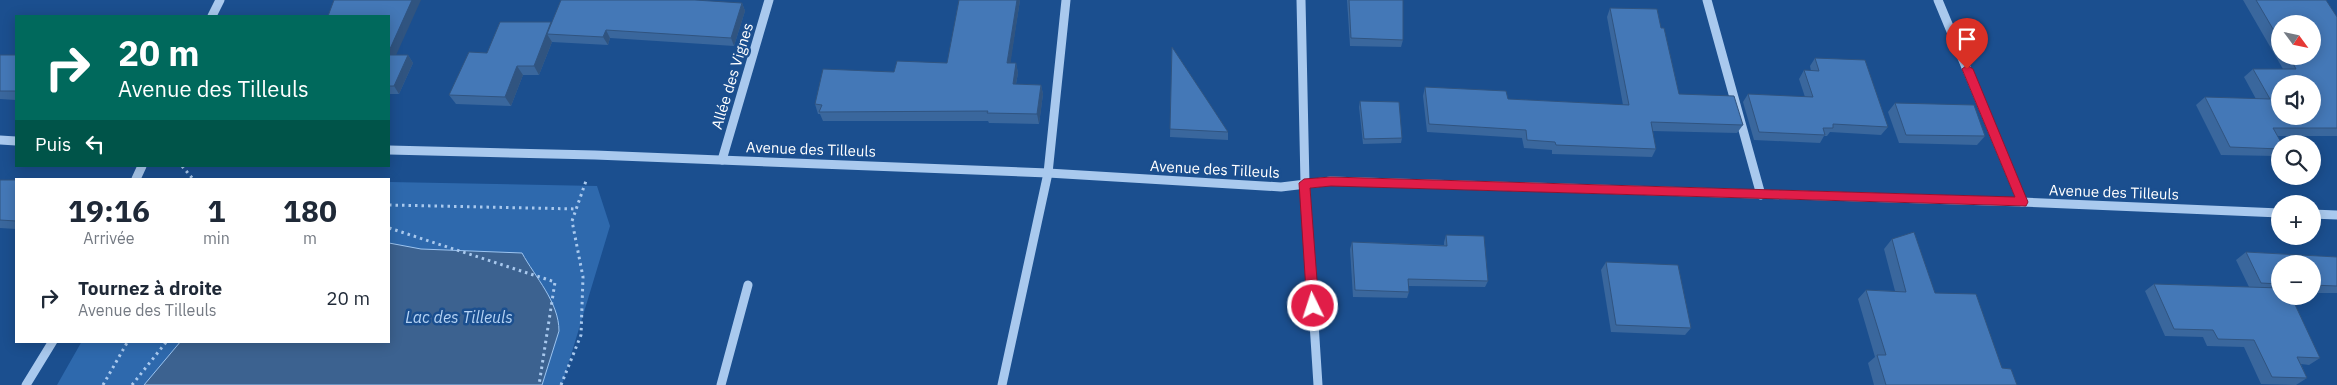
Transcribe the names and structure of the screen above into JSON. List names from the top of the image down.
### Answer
{
  "streets": {
    "street": ["Allée des Vignes", "Avenue des Tilleuls"]
  },
  "crossings": [
    ["Allée des Vignes", "Avenue des Tilleuls"]
  ],
  "water": ["Lac des Tilleuls"],
  "north": "bottom right",
  "page": {
    "map_buttons": ["+", "−"],
    "turn": ["20 m", "Avenue des Tilleuls"],
    "then": "Puis",
    "eta": [
      "19:16",
      "Arrivée",
      "1",
      "min",
      "180",
      "m"
    ],
    "list": [
      {
        "name": "Tournez à droite",
        "note": "Avenue des Tilleuls",
        "value": "20 m"
      }
    ]
  }
}
